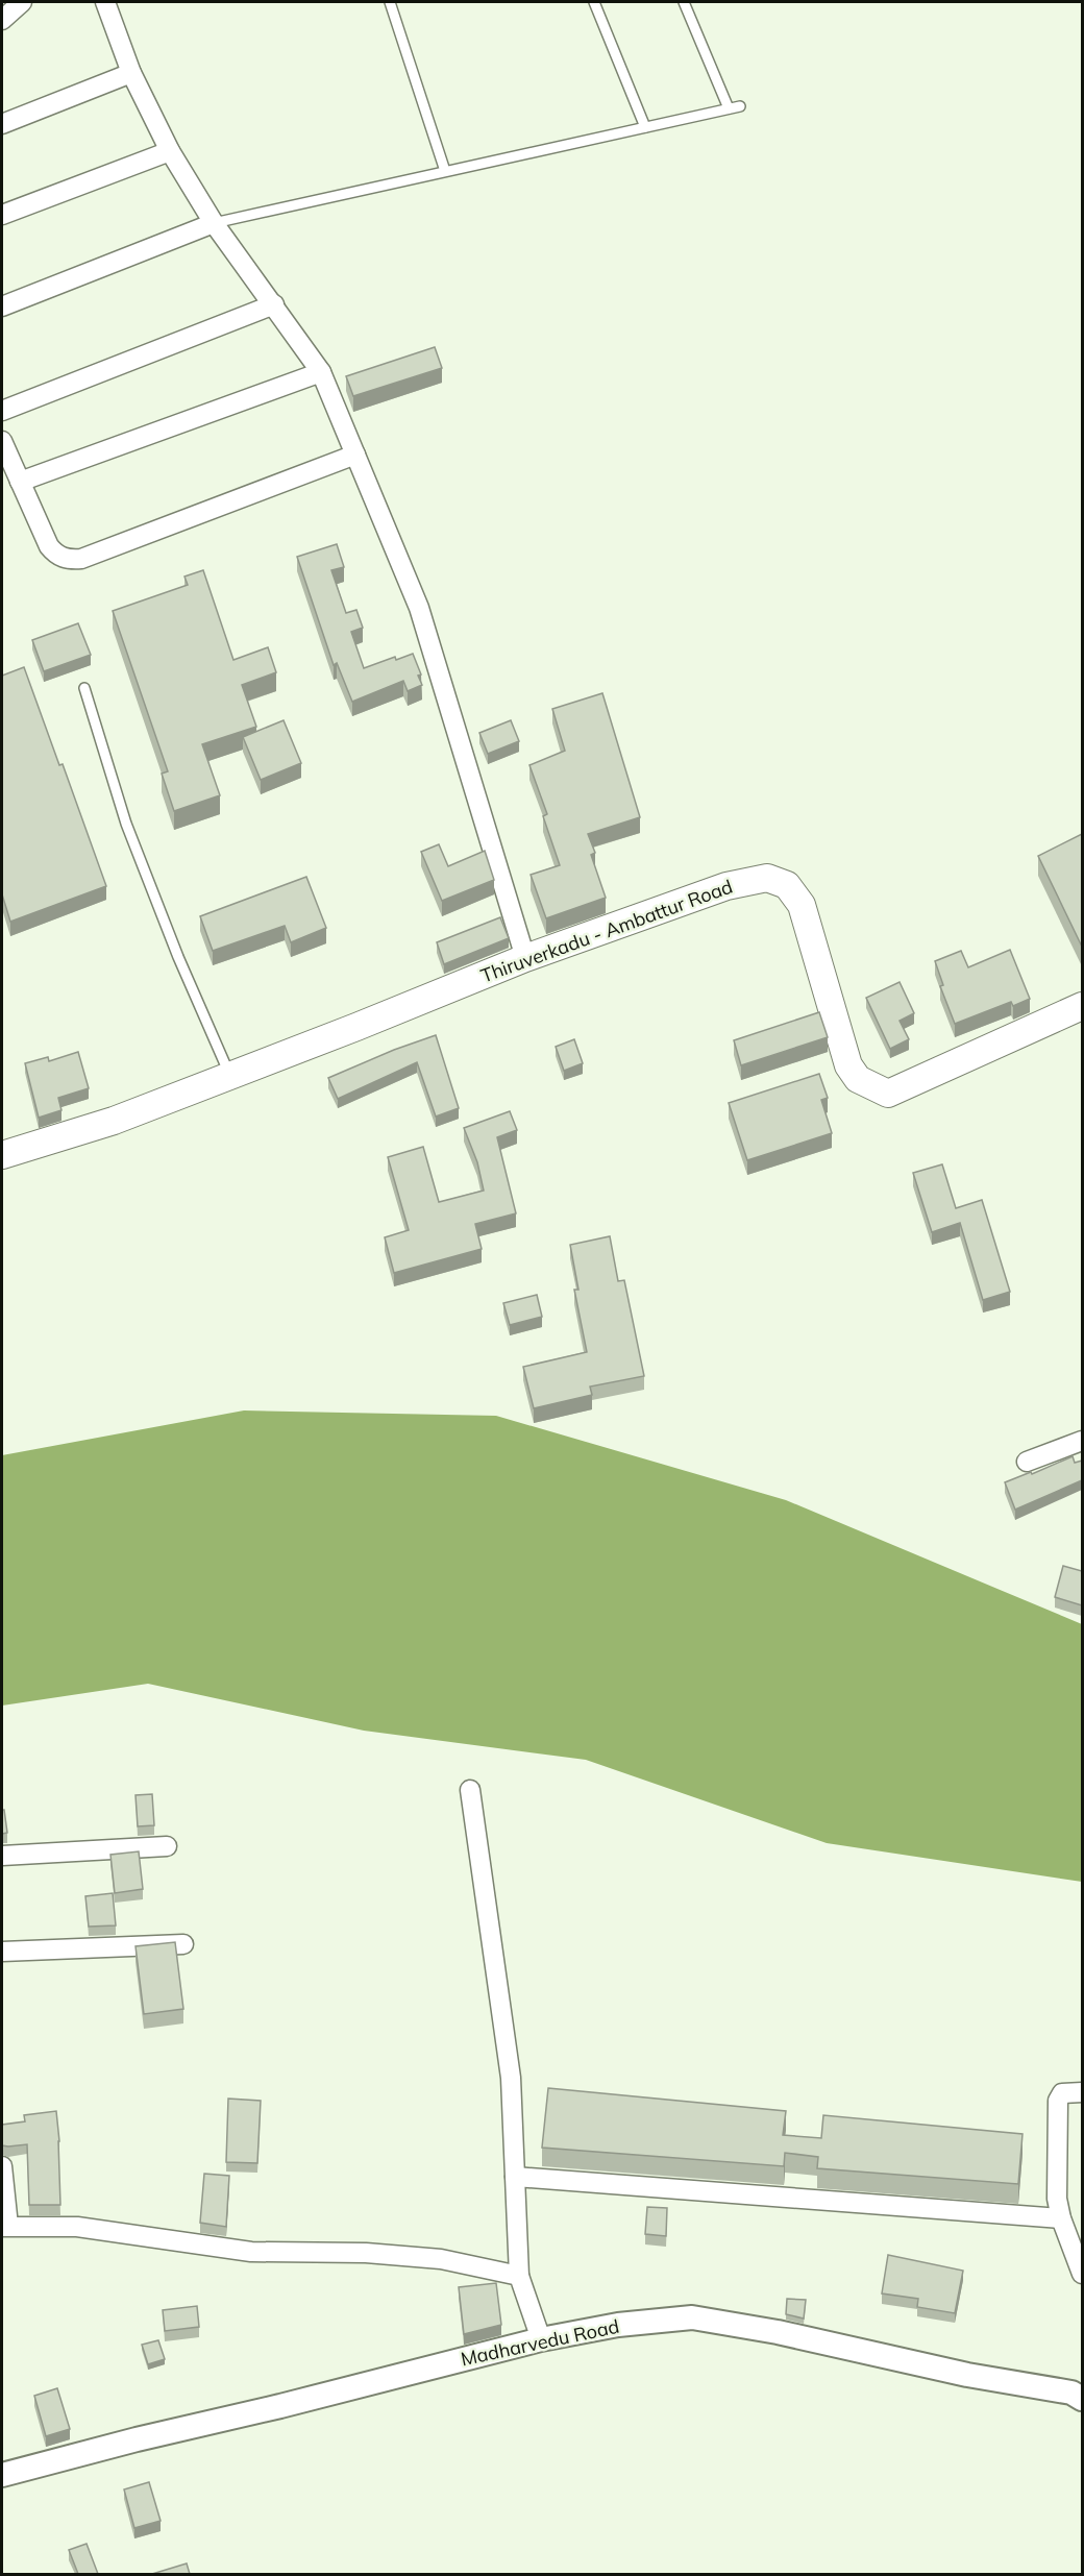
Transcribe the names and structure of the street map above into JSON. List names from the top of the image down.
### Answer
{
  "streets": {
    "main road": ["Thiruverkadu - Ambattur Road"],
    "street": ["Madharvedu Road"]
  }
}
